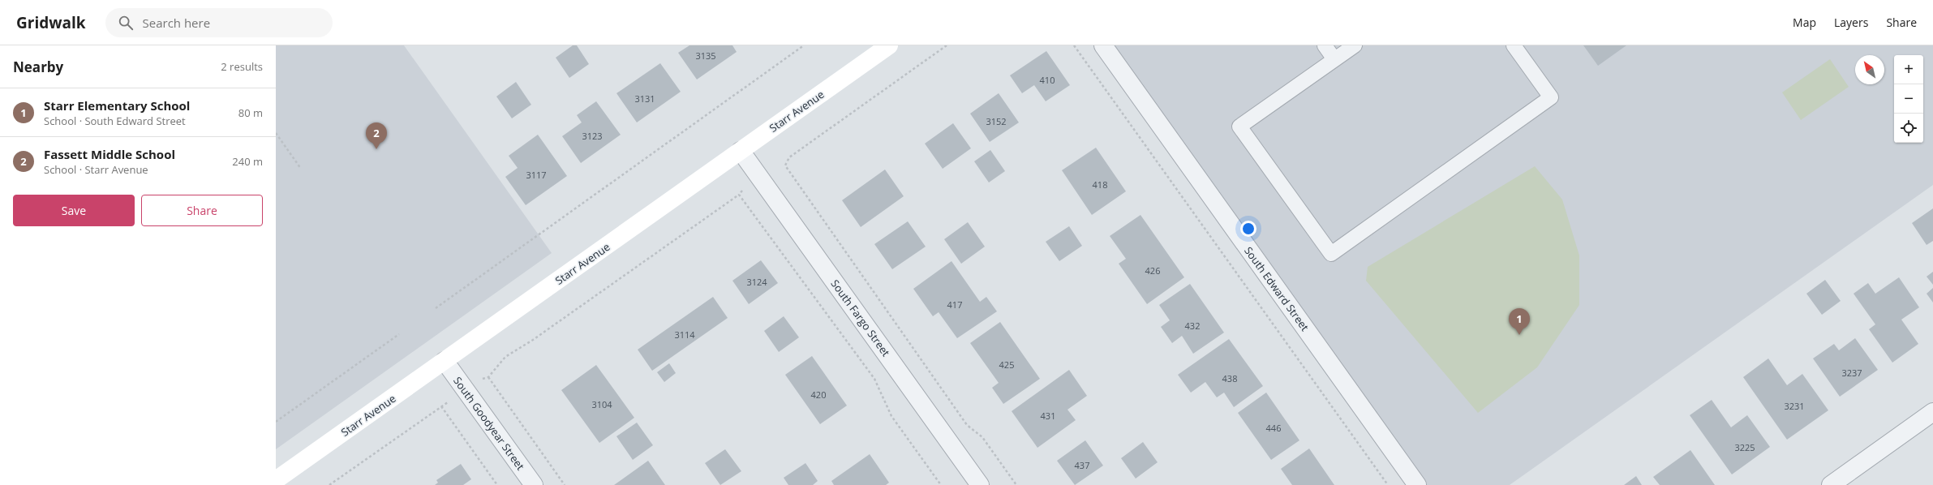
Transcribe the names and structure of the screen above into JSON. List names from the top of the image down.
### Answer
{
  "streets": {
    "street": [
      "Starr Avenue",
      "South Edward Street",
      "South Fargo Street",
      "South Goodyear Street"
    ]
  },
  "crossings": [
    ["Starr Avenue", "South Fargo Street"],
    ["Starr Avenue", "South Goodyear Street"]
  ],
  "house_numbers": [
    "3135",
    "410",
    "3131",
    "3152",
    "3123",
    "3117",
    "418",
    "426",
    "3124",
    "417",
    "432",
    "3114",
    "425",
    "3237",
    "438",
    "420",
    "3104",
    "3231",
    "431",
    "446",
    "3225",
    "437"
  ],
  "north": "top left",
  "page": {
    "header": "Gridwalk",
    "search": "Search here",
    "nav": ["Map", "Layers", "Share"],
    "heading": ["Nearby", "2 results"],
    "map_buttons": ["+", "−"],
    "list": [
      {
        "mark": "1",
        "name": "Starr Elementary School",
        "note": "School · South Edward Street",
        "value": "80 m"
      },
      {
        "mark": "2",
        "name": "Fassett Middle School",
        "note": "School · Starr Avenue",
        "value": "240 m"
      }
    ],
    "pins": ["2", "1"],
    "buttons": ["Save", "Share"]
  }
}
